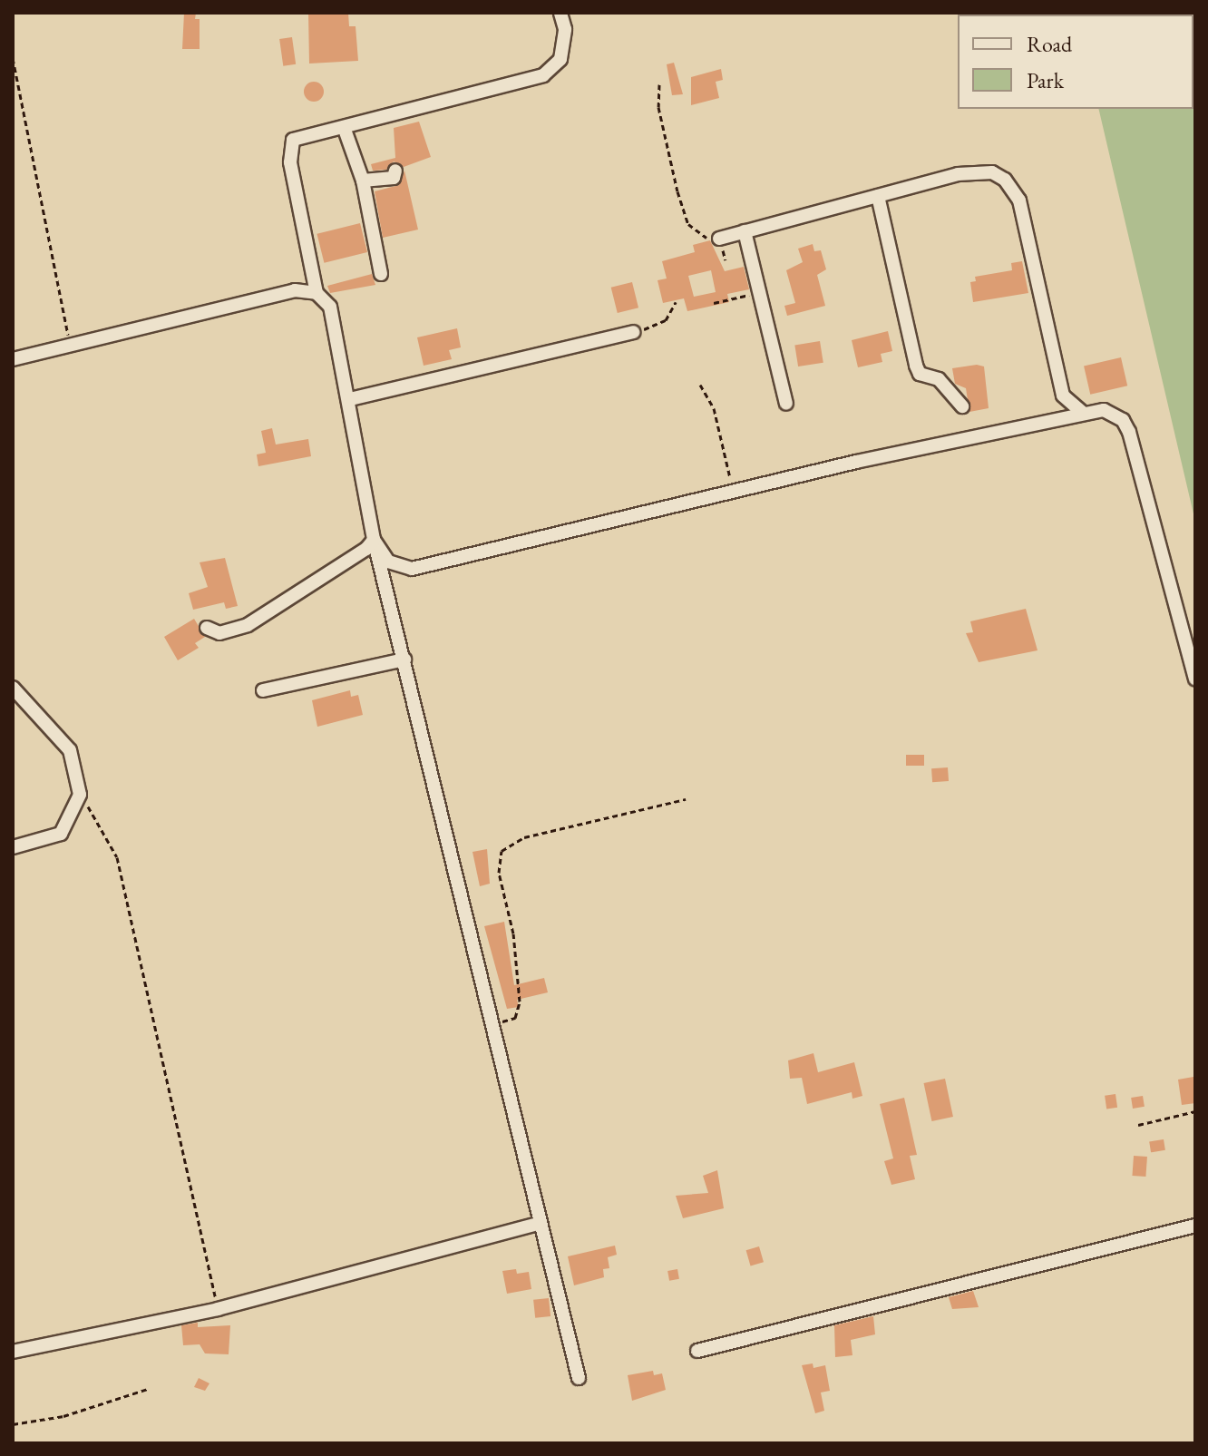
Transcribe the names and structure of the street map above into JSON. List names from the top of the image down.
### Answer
{
  "legend": ["Road", "Park"]
}
